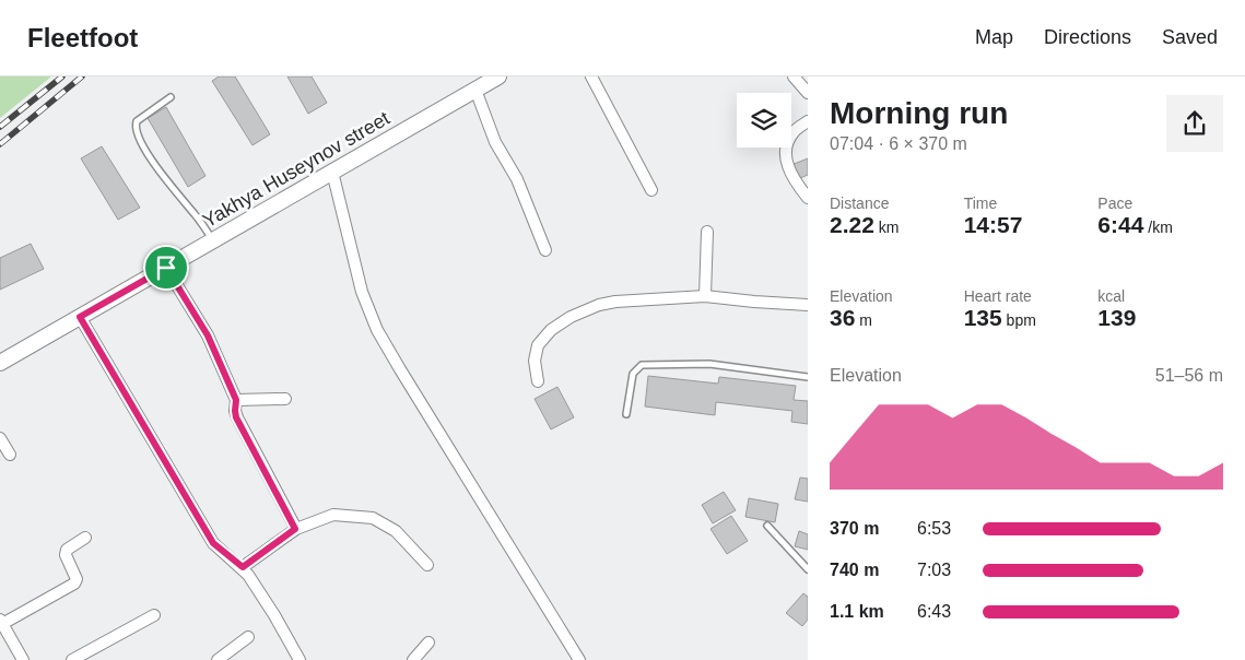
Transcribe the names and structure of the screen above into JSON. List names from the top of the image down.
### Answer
{
  "streets": {
    "street": ["Yakhya Huseynov street"]
  },
  "page": {
    "header": "Fleetfoot",
    "nav": ["Map", "Directions", "Saved"],
    "heading": ["Morning run", "07:04 · 6 × 370 m"],
    "stats": [
      ["Distance", "2.22 km"],
      ["Time", "14:57"],
      ["Pace", "6:44 /km"],
      ["Elevation", "36 m"],
      ["Heart rate", "135 bpm"],
      ["kcal", "139"]
    ],
    "chart": ["Elevation", "51–56 m"],
    "list": [
      {
        "name": "370 m",
        "note": "6:53"
      },
      {
        "name": "740 m",
        "note": "7:03"
      },
      {
        "name": "1.1 km",
        "note": "6:43"
      }
    ]
  }
}
